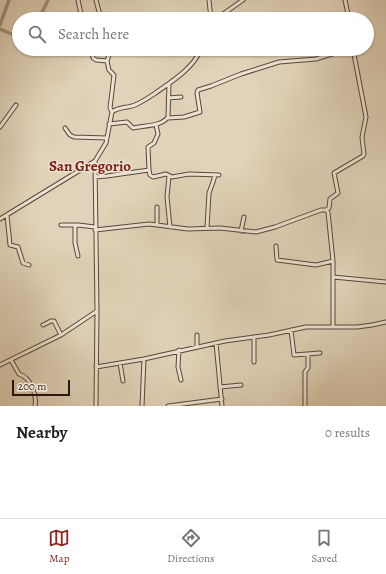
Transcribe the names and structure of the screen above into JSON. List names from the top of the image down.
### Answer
{
  "districts": ["San Gregorio"],
  "scale_bar": "200 m",
  "page": {
    "search": "Search here",
    "scale": "200 m",
    "heading": ["Nearby", "0 results"],
    "nav": ["Map", "Directions", "Saved"]
  }
}
